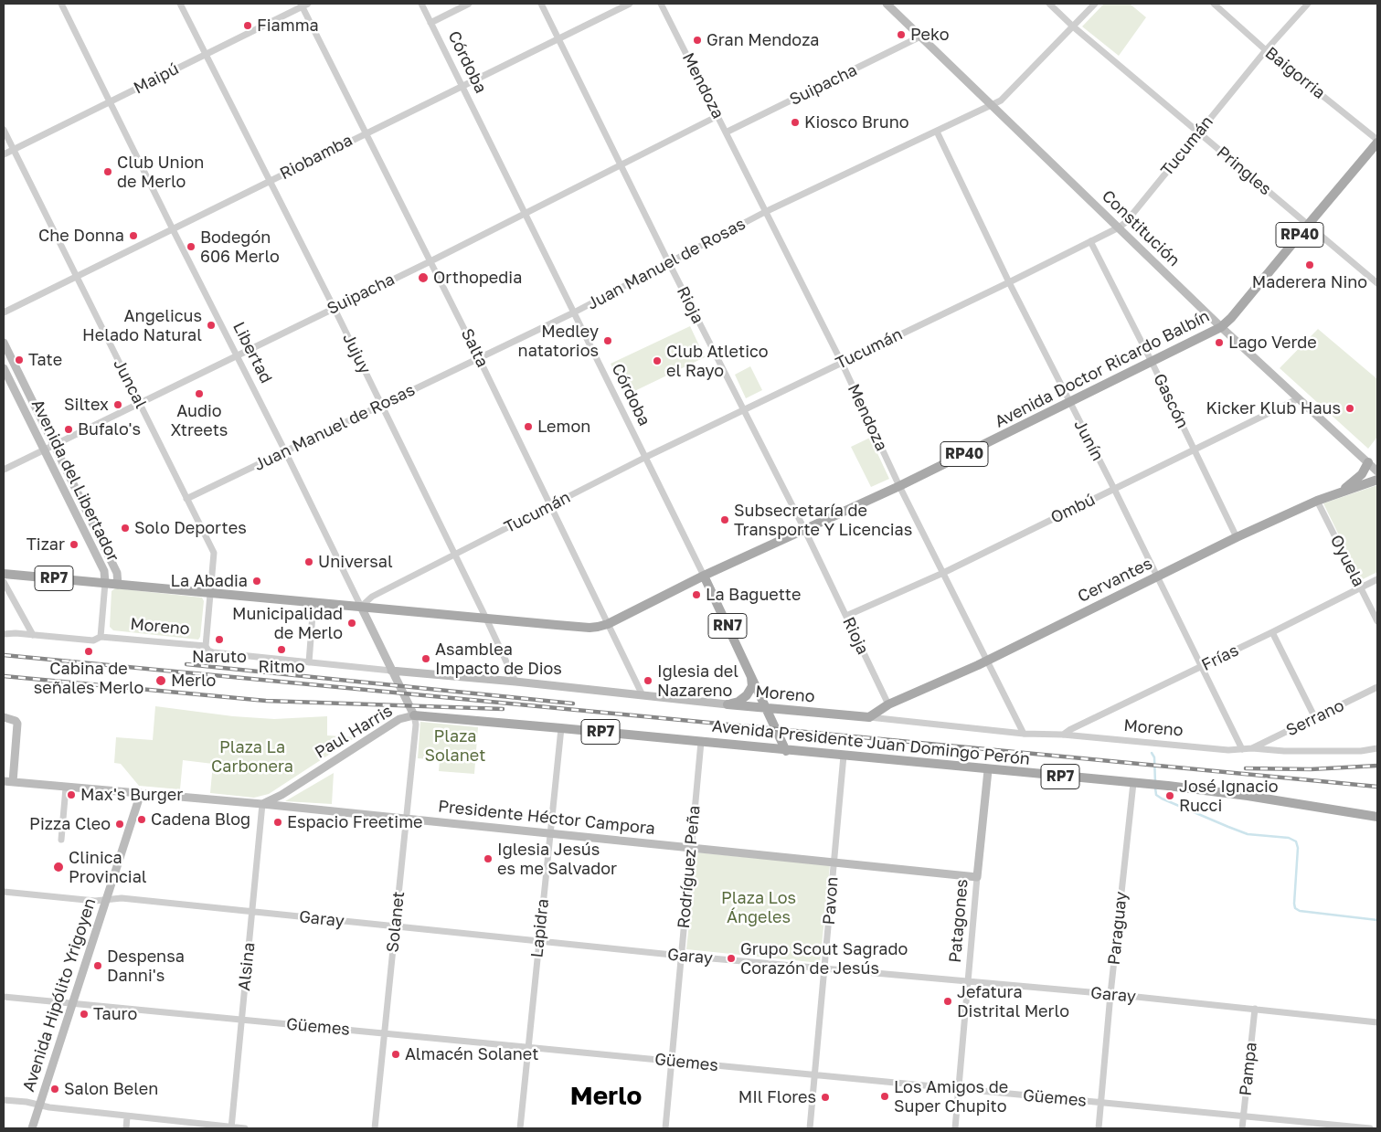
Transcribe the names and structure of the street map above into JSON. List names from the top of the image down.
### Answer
{
  "streets": {
    "main road": [
      "Córdoba",
      "RP40",
      "Avenida Doctor Ricardo Balbín",
      "RP7",
      "Cervantes",
      "RN7",
      "Moreno",
      "Avenida Presidente Juan Domingo Perón"
    ],
    "street": [
      "Baigorria",
      "Maipú",
      "Suipacha",
      "Mendoza",
      "Tucumán",
      "Riobamba",
      "Pringles",
      "Constitución",
      "Juan Manuel de Rosas",
      "Rioja",
      "Salta",
      "Libertad",
      "Jujuy",
      "Juncal",
      "Gascón",
      "Junín",
      "Avenida del Libertador",
      "Ombú",
      "Oyuela",
      "Frías",
      "Serrano",
      "Paul Harris",
      "Presidente Héctor Campora",
      "Rodríguez Peña",
      "Pavon",
      "Garay",
      "Patagones",
      "Solanet",
      "Lapidra",
      "Paraguay",
      "Alsina",
      "Avenida Hipólito Yrigoyen",
      "Güemes",
      "Pampa"
    ]
  },
  "crossings": [
    ["Córdoba", "Suipacha"],
    ["Córdoba", "Tucumán"],
    ["Córdoba", "Riobamba"],
    ["Córdoba", "Juan Manuel de Rosas"],
    ["Córdoba", "Avenida Doctor Ricardo Balbín"],
    ["Córdoba", "Moreno"],
    ["Córdoba", "Avenida Presidente Juan Domingo Perón"],
    ["Baigorria", "Tucumán"],
    ["Baigorria", "Avenida Doctor Ricardo Balbín"],
    ["Maipú", "Salta"],
    ["Maipú", "Libertad"],
    ["Maipú", "Jujuy"],
    ["Maipú", "Juncal"],
    ["Suipacha", "Mendoza"],
    ["Suipacha", "Constitución"],
    ["Suipacha", "Rioja"],
    ["Suipacha", "Salta"],
    ["Suipacha", "Libertad"],
    ["Suipacha", "Jujuy"],
    ["Suipacha", "Juncal"],
    ["Suipacha", "Avenida del Libertador"],
    ["Mendoza", "Tucumán"],
    ["Mendoza", "Juan Manuel de Rosas"],
    ["Mendoza", "Avenida Doctor Ricardo Balbín"],
    ["Mendoza", "Ombú"],
    ["Mendoza", "Cervantes"],
    ["Mendoza", "Moreno"],
    ["Tucumán", "Pringles"],
    ["Tucumán", "Constitución"],
    ["Tucumán", "Rioja"],
    ["Tucumán", "Salta"],
    ["Tucumán", "Libertad"],
    ["Tucumán", "Jujuy"],
    ["Tucumán", "Avenida Doctor Ricardo Balbín"],
    ["Tucumán", "Gascón"],
    ["Tucumán", "Junín"],
    ["Tucumán", "RP7"],
    ["Riobamba", "Rioja"],
    ["Riobamba", "Salta"],
    ["Riobamba", "Libertad"],
    ["Riobamba", "Jujuy"],
    ["Riobamba", "Juncal"],
    ["Pringles", "Juan Manuel de Rosas"],
    ["Pringles", "Avenida Doctor Ricardo Balbín"],
    ["Constitución", "Juan Manuel de Rosas"],
    ["Constitución", "Avenida Doctor Ricardo Balbín"],
    ["Constitución", "Ombú"],
    ["Juan Manuel de Rosas", "Rioja"],
    ["Juan Manuel de Rosas", "Salta"],
    ["Juan Manuel de Rosas", "Libertad"],
    ["Juan Manuel de Rosas", "Jujuy"],
    ["Juan Manuel de Rosas", "Juncal"],
    ["Juan Manuel de Rosas", "Junín"],
    ["Rioja", "Avenida Doctor Ricardo Balbín"],
    ["Rioja", "Ombú"],
    ["Rioja", "Cervantes"],
    ["Salta", "Avenida Doctor Ricardo Balbín"],
    ["Salta", "Moreno"],
    ["Libertad", "Avenida Doctor Ricardo Balbín"],
    ["Libertad", "RP7"],
    ["Libertad", "Moreno"],
    ["Libertad", "Paul Harris"],
    ["Libertad", "Avenida Presidente Juan Domingo Perón"],
    ["Libertad", "Solanet"],
    ["Jujuy", "Avenida Doctor Ricardo Balbín"],
    ["Jujuy", "Moreno"],
    ["Avenida Doctor Ricardo Balbín", "Gascón"],
    ["Avenida Doctor Ricardo Balbín", "Junín"],
    ["Avenida Doctor Ricardo Balbín", "RP7"],
    ["Juncal", "RP7"],
    ["Juncal", "Moreno"],
    ["Gascón", "Ombú"],
    ["Gascón", "Cervantes"],
    ["Junín", "Ombú"],
    ["Junín", "Cervantes"],
    ["Junín", "Moreno"],
    ["Junín", "Frías"],
    ["Avenida del Libertador", "RP7"],
    ["Avenida del Libertador", "Moreno"],
    ["Oyuela", "Cervantes"],
    ["Oyuela", "Frías"],
    ["Cervantes", "Moreno"],
    ["Moreno", "Frías"],
    ["Moreno", "Serrano"],
    ["Paul Harris", "Avenida Presidente Juan Domingo Perón"],
    ["Paul Harris", "Presidente Héctor Campora"],
    ["Paul Harris", "Solanet"],
    ["Paul Harris", "Alsina"],
    ["Avenida Presidente Juan Domingo Perón", "Rodríguez Peña"],
    ["Avenida Presidente Juan Domingo Perón", "Pavon"],
    ["Avenida Presidente Juan Domingo Perón", "Patagones"],
    ["Avenida Presidente Juan Domingo Perón", "Solanet"],
    ["Avenida Presidente Juan Domingo Perón", "Lapidra"],
    ["Avenida Presidente Juan Domingo Perón", "Paraguay"],
    ["Presidente Héctor Campora", "Rodríguez Peña"],
    ["Presidente Héctor Campora", "Pavon"],
    ["Presidente Héctor Campora", "Patagones"],
    ["Presidente Héctor Campora", "Solanet"],
    ["Presidente Héctor Campora", "Lapidra"],
    ["Presidente Héctor Campora", "Alsina"],
    ["Presidente Héctor Campora", "Avenida Hipólito Yrigoyen"],
    ["Rodríguez Peña", "Garay"],
    ["Rodríguez Peña", "Güemes"],
    ["Pavon", "Garay"],
    ["Pavon", "Güemes"],
    ["Garay", "Patagones"],
    ["Garay", "Solanet"],
    ["Garay", "Lapidra"],
    ["Garay", "Paraguay"],
    ["Garay", "Alsina"],
    ["Garay", "Avenida Hipólito Yrigoyen"],
    ["Garay", "Pampa"],
    ["Patagones", "Güemes"],
    ["Solanet", "Güemes"],
    ["Lapidra", "Güemes"],
    ["Paraguay", "Güemes"],
    ["Alsina", "Güemes"],
    ["Avenida Hipólito Yrigoyen", "Güemes"],
    ["Güemes", "Pampa"]
  ],
  "districts": ["Merlo"],
  "parks": ["Plaza Solanet", "Plaza La Carbonera", "Plaza Los Ángeles"],
  "places": [
    "Fiamma",
    "Peko",
    "Gran Mendoza",
    "Kiosco Bruno",
    "Club Union de Merlo",
    "Che Donna",
    "Bodegón 606 Merlo",
    "Maderera Nino",
    "Orthopedia",
    "Angelicus Helado Natural",
    "Medley natatorios",
    "Lago Verde",
    "Tate",
    "Club Atletico el Rayo",
    "Audio Xtreets",
    "Siltex",
    "Kicker Klub Haus",
    "Lemon",
    "Bufalo's",
    "Subsecretaría de Transporte Y Licencias",
    "Solo Deportes",
    "Tizar",
    "Universal",
    "La Abadia",
    "La Baguette",
    "Municipalidad de Merlo",
    "Naruto",
    "Ritmo",
    "Cabina de señales Merlo",
    "Asamblea Impacto de Dios",
    "Merlo",
    "Iglesia del Nazareno",
    "Max's Burger",
    "José Ignacio Rucci",
    "Cadena Blog",
    "Espacio Freetime",
    "Pizza Cleo",
    "Iglesia Jesús es me Salvador",
    "Clinica Provincial",
    "Grupo Scout Sagrado Corazón de Jesús",
    "Despensa Danni's",
    "Jefatura Distrital Merlo",
    "Tauro",
    "Almacén Solanet",
    "Salon Belen",
    "Los Amigos de Super Chupito",
    "MIl Flores"
  ]
}
